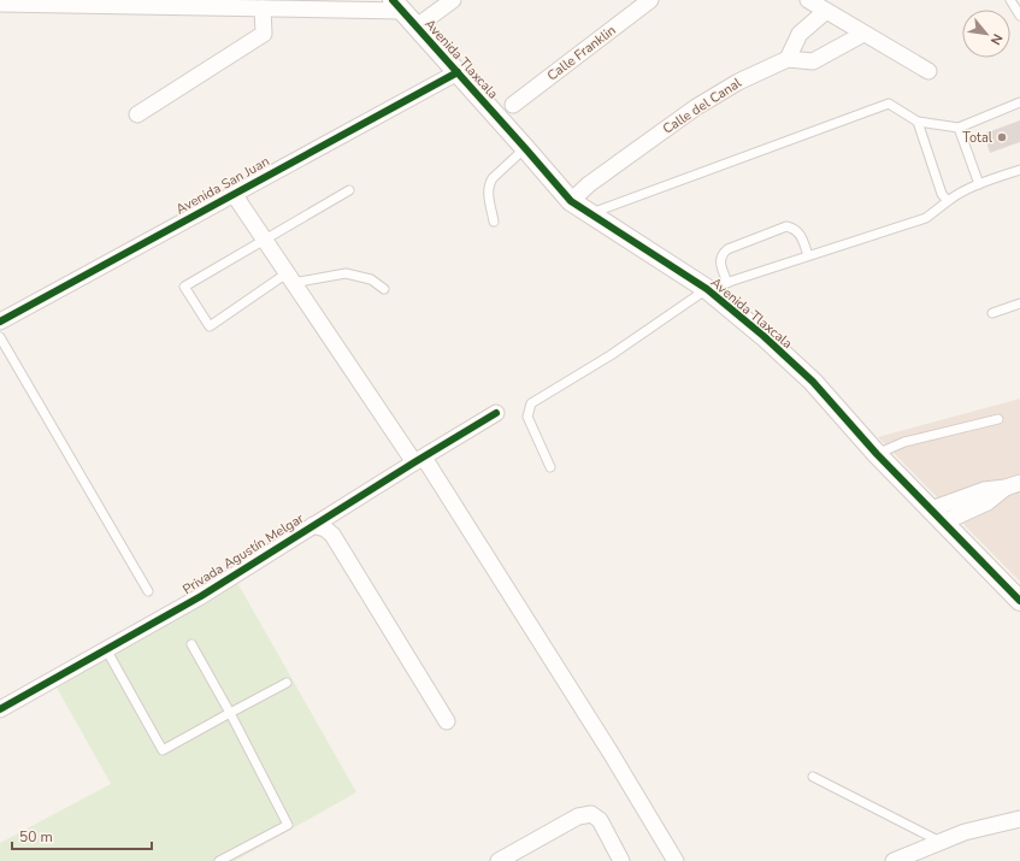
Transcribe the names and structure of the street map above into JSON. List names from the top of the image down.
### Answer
{
  "streets": {
    "street": [
      "Calle Franklin",
      "Avenida Tlaxcala",
      "Calle del Canal",
      "Avenida San Juan",
      "Privada Agustín Melgar"
    ]
  },
  "crossings": [
    ["Avenida Tlaxcala", "Calle del Canal"],
    ["Avenida Tlaxcala", "Avenida San Juan"]
  ],
  "places": ["Total"],
  "scale_bar": "50 m",
  "north": "bottom right"
}
